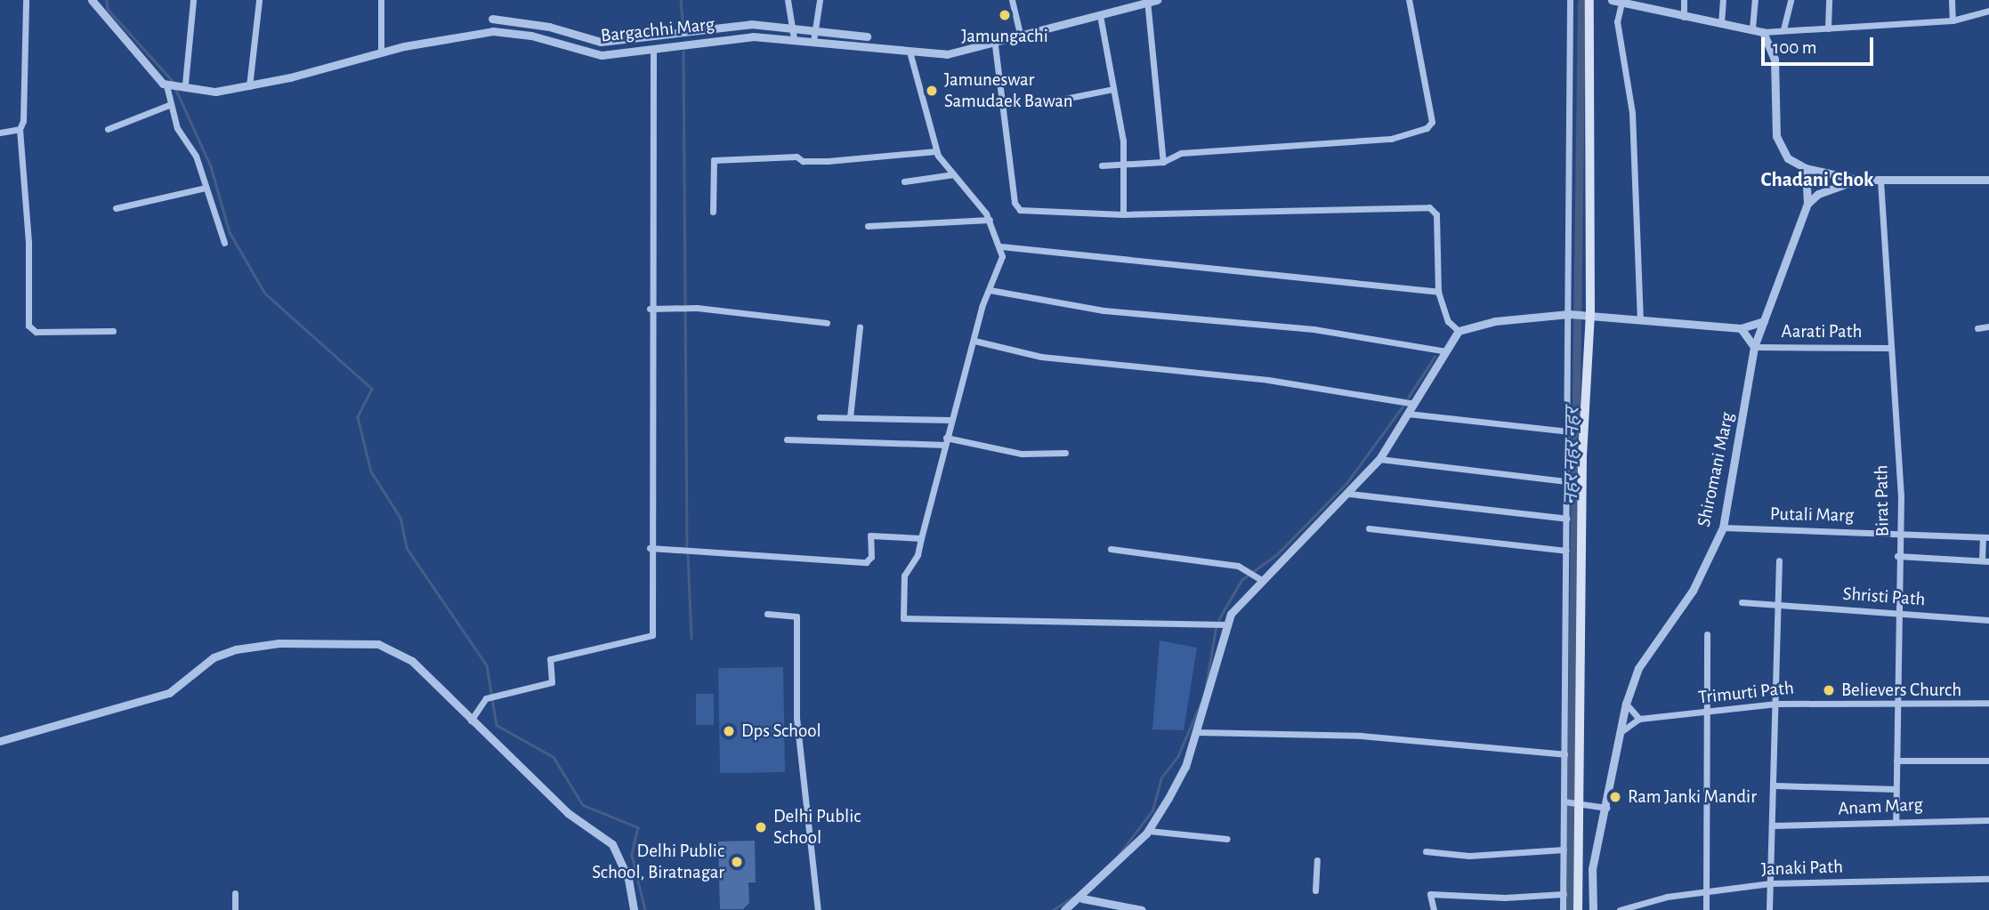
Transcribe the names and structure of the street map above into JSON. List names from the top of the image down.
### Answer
{
  "streets": {
    "street": [
      "Bargachhi Marg",
      "Aarati Path",
      "Shiromani Marg",
      "Birat Path",
      "Putali Marg",
      "Shristi Path",
      "Trimurti Path",
      "Anam Marg",
      "Janaki Path"
    ]
  },
  "crossings": [
    ["Aarati Path", "Shiromani Marg"],
    ["Aarati Path", "Birat Path"],
    ["Shiromani Marg", "Putali Marg"],
    ["Birat Path", "Putali Marg"],
    ["Birat Path", "Shristi Path"],
    ["Birat Path", "Trimurti Path"],
    ["Birat Path", "Anam Marg"]
  ],
  "districts": ["Chadani Chok"],
  "water": ["नहर नहर नहर"],
  "places": [
    "Jamungachi",
    "Jamuneswar Samudaek Bawan",
    "Believers Church",
    "Dps School",
    "Ram Janki Mandir",
    "Delhi Public School",
    "Delhi Public School, Biratnagar"
  ],
  "scale_bar": "100 m"
}
